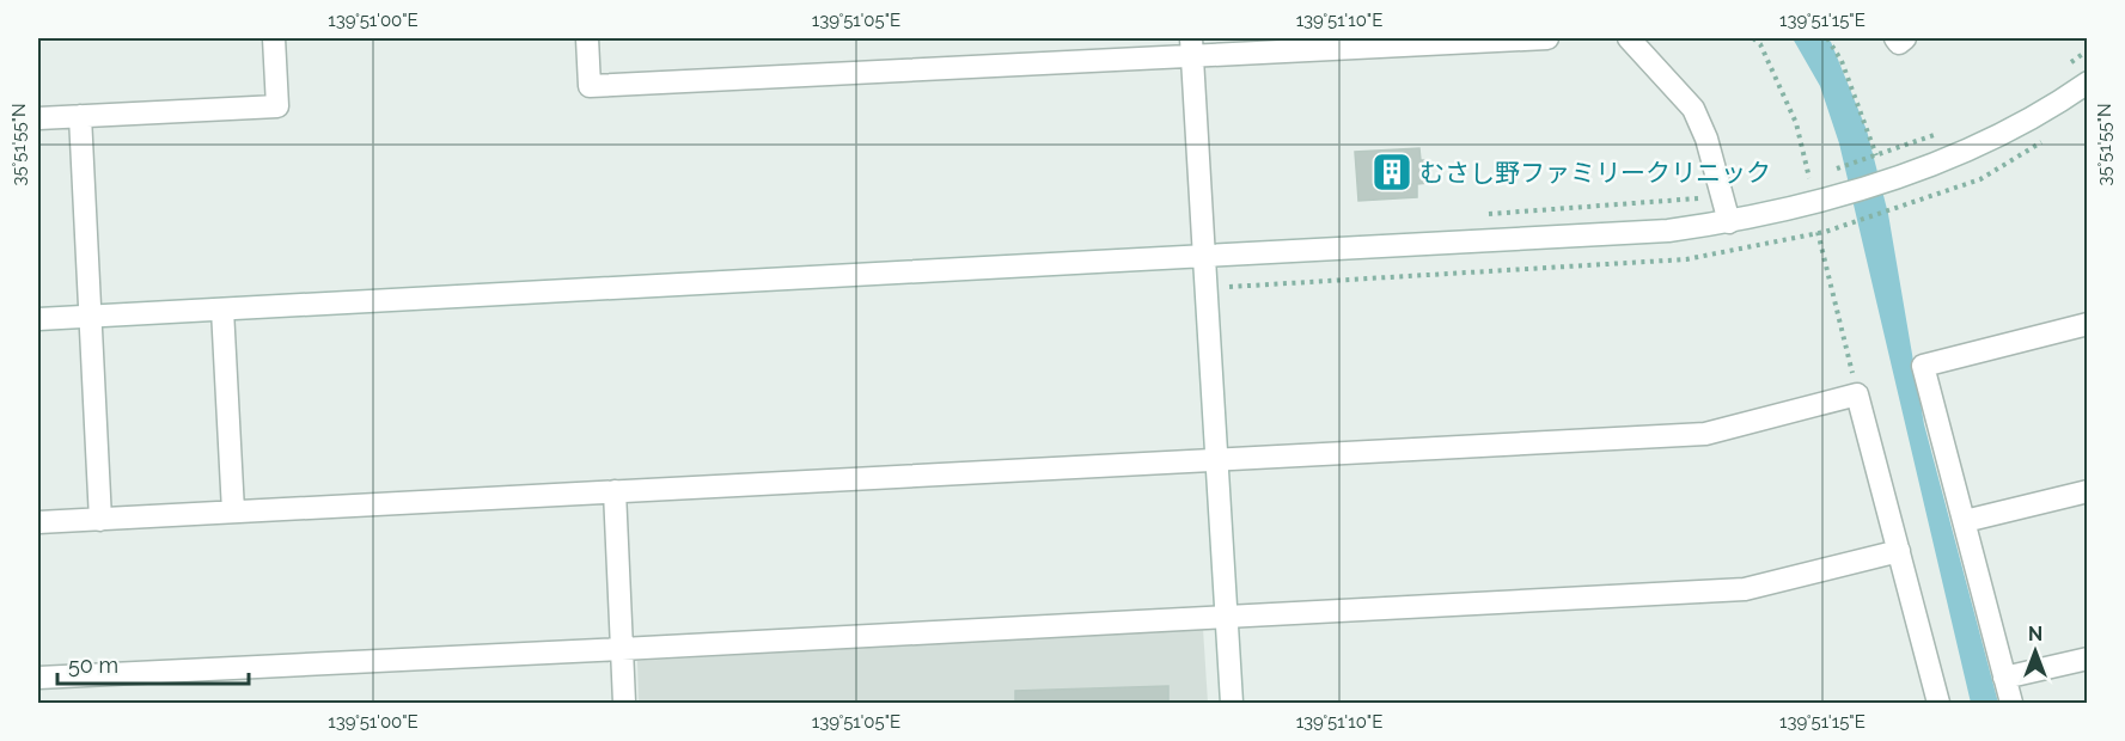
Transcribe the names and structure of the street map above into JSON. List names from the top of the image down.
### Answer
{
  "places": {
    "building": ["むさし野ファミリークリニック"]
  },
  "scale_bar": "50 m",
  "north": "top",
  "coordinates": [
    "139°51'00\"E",
    "139°51'05\"E",
    "139°51'10\"E",
    "139°51'15\"E",
    "35°51'55\"N"
  ]
}
